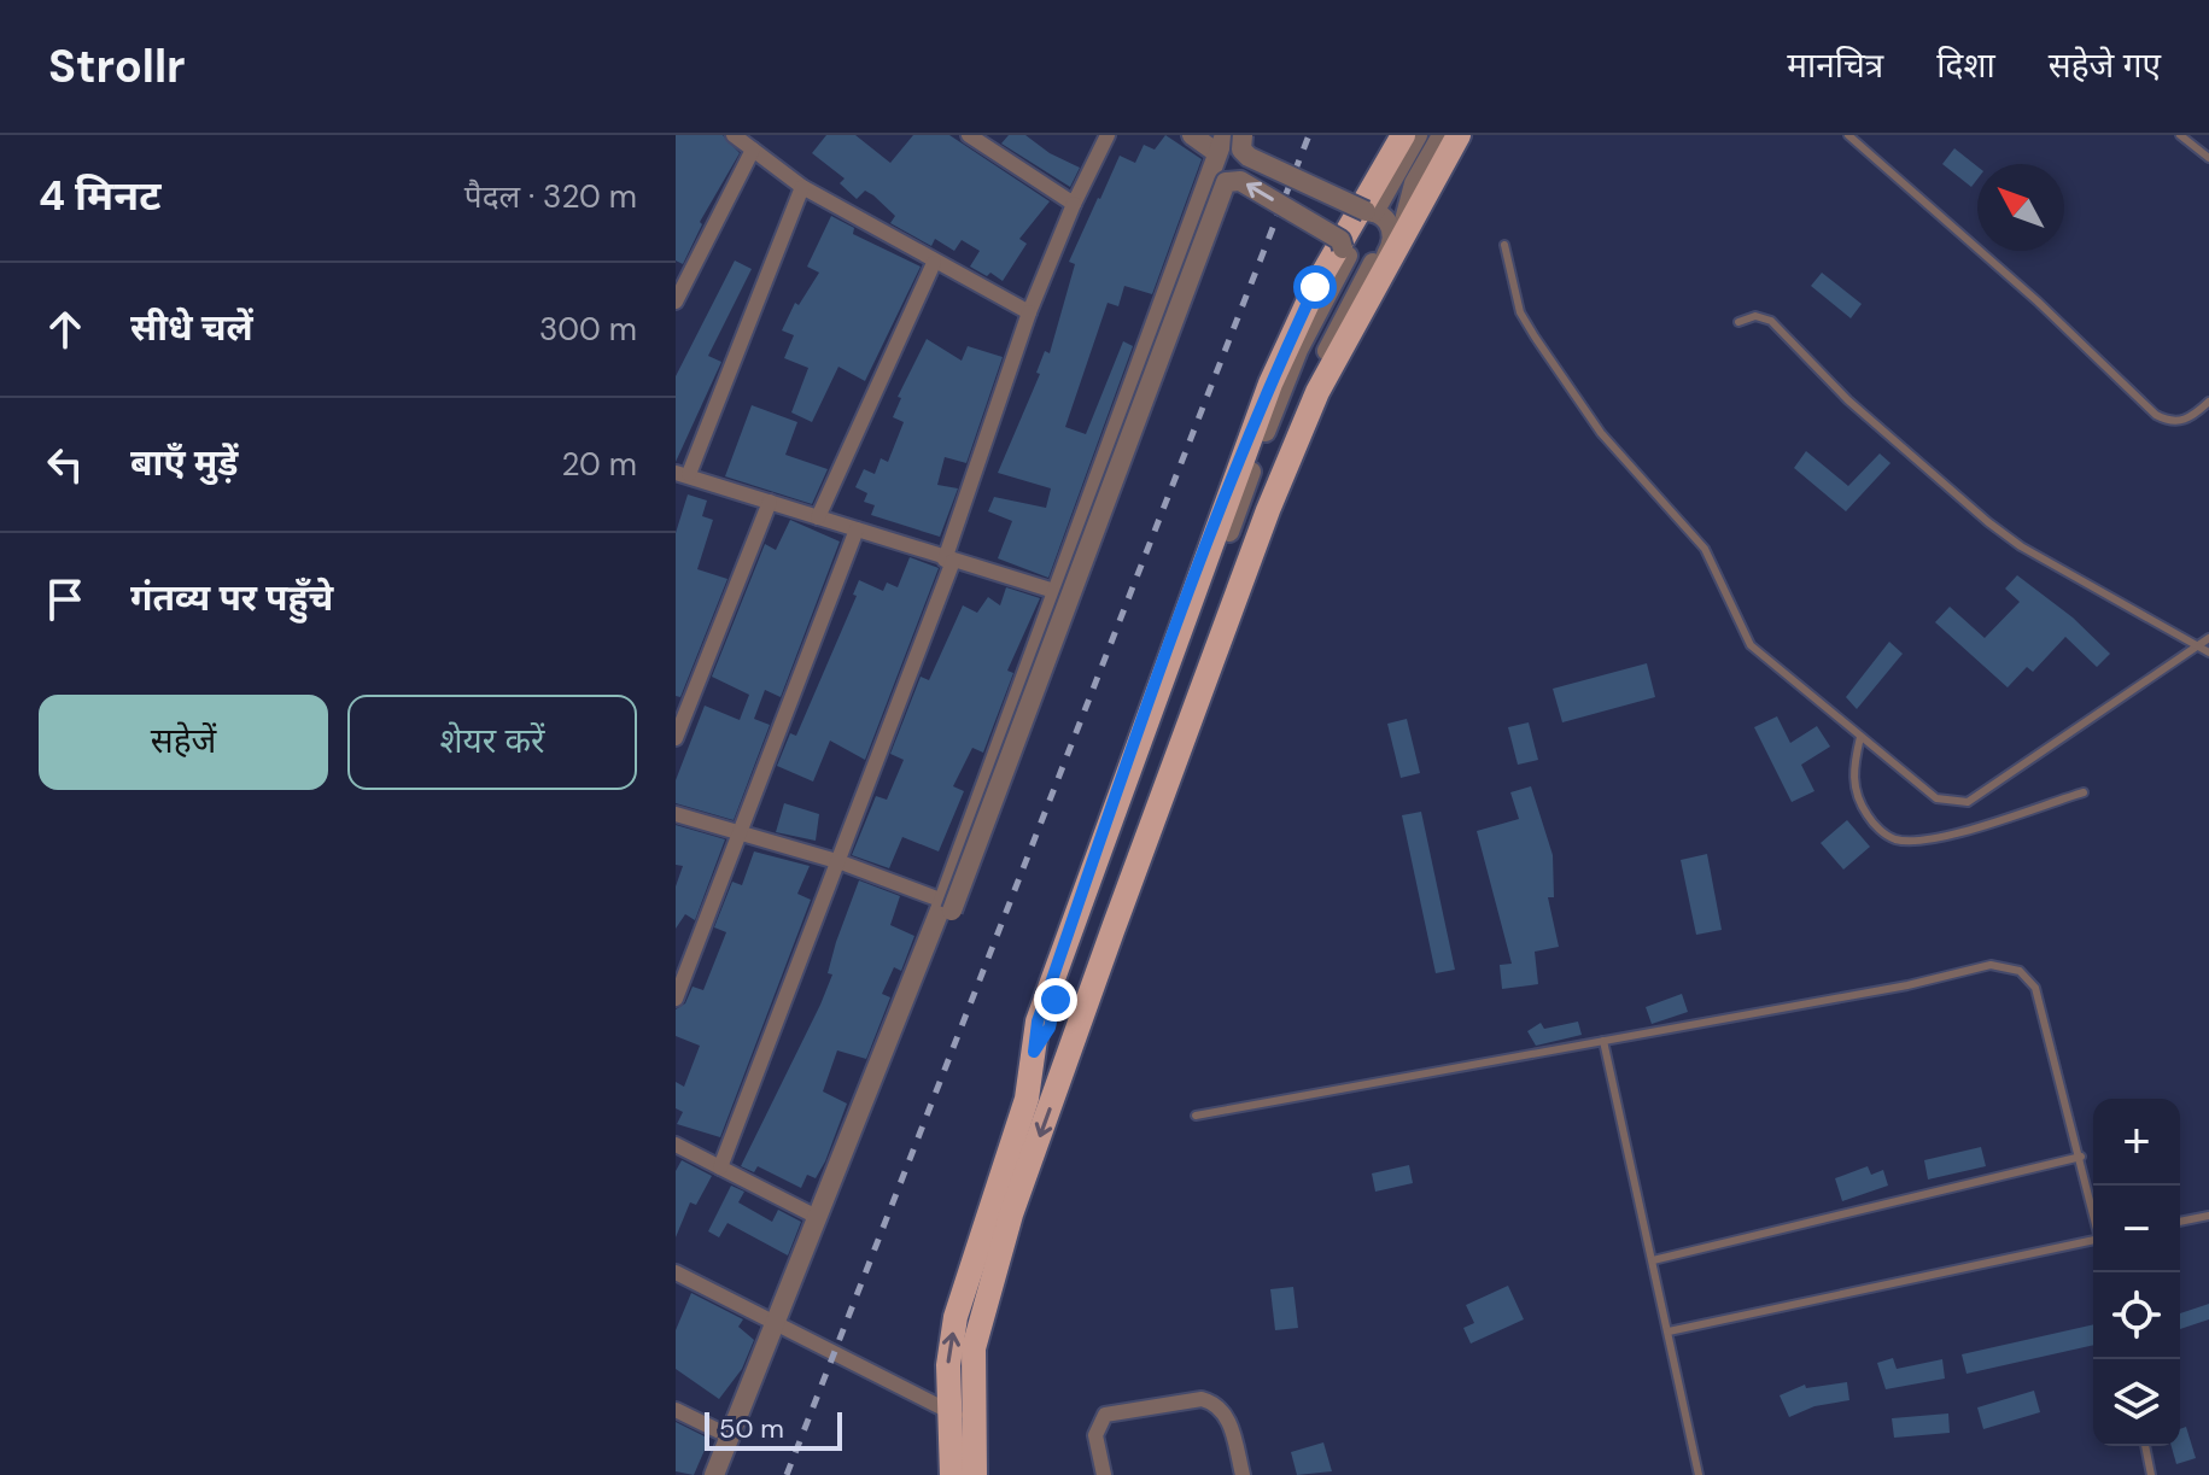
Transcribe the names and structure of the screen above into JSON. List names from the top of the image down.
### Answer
{
  "scale_bar": "50 m",
  "north": "top left",
  "page": {
    "header": "Strollr",
    "nav": ["मानचित्र", "दिशा", "सहेजे गए"],
    "heading": ["4 मिनट", "पैदल · 320 m"],
    "list": [
      ["सीधे चलें", "300 m"],
      ["बाएँ मुड़ें", "20 m"],
      "गंतव्य पर पहुँचे"
    ],
    "buttons": ["सहेजें", "शेयर करें"],
    "map_buttons": ["+", "−"],
    "scale": "50 m"
  }
}
